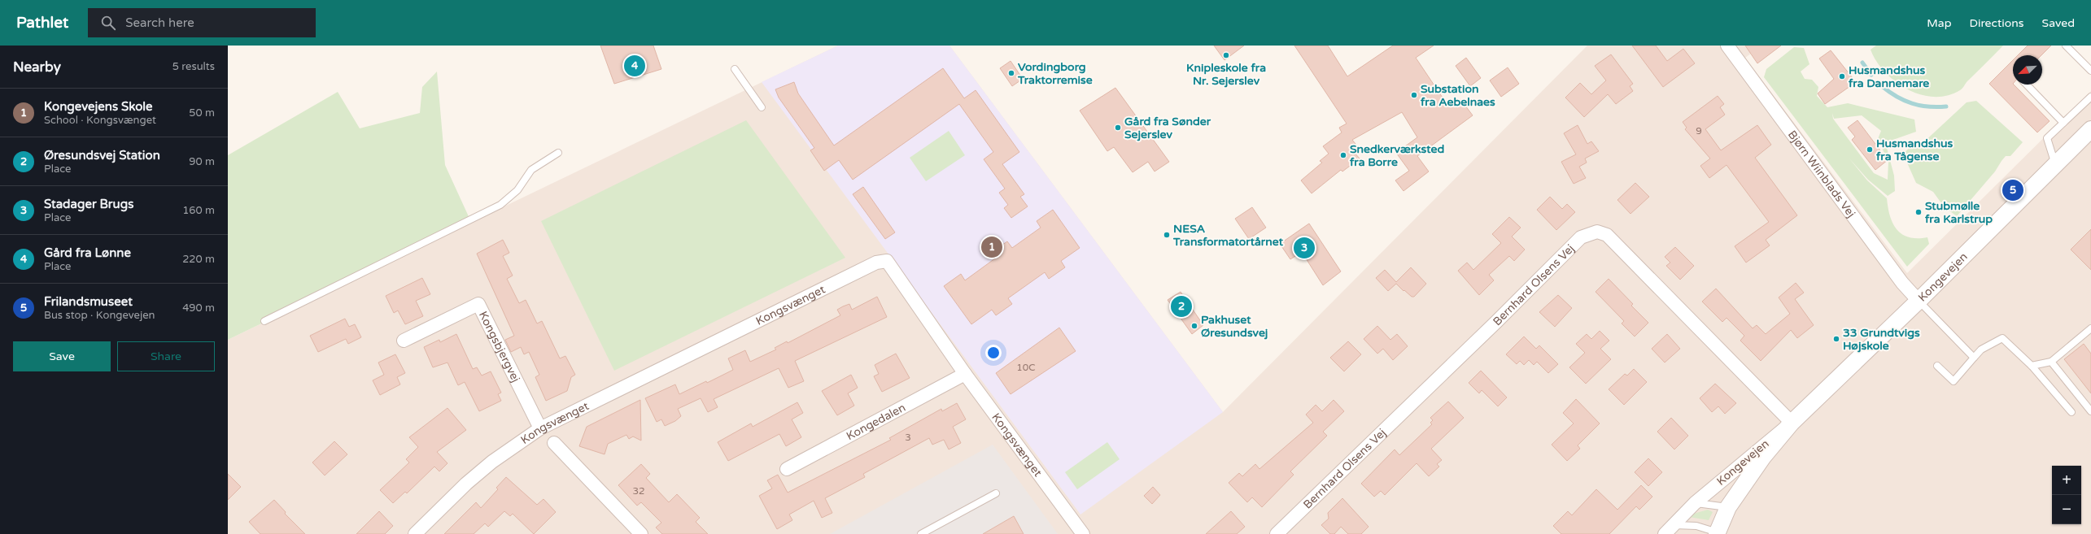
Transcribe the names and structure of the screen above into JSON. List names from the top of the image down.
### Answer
{
  "streets": {
    "street": [
      "Bjørn Wiinblads Vej",
      "Kongevejen",
      "Bernhard Olsens Vej",
      "Kongsvænget",
      "Kongsbjergvej",
      "Kongedalen"
    ]
  },
  "crossings": [
    ["Bjørn Wiinblads Vej", "Kongevejen"],
    ["Kongevejen", "Bernhard Olsens Vej"],
    ["Kongsvænget", "Kongsbjergvej"],
    ["Kongsvænget", "Kongedalen"]
  ],
  "places": [
    "Knipleskole fra Nr. Sejerslev",
    "Vordingborg Traktorremise",
    "Husmandshus fra Dannemare",
    "Substation fra Aebelnaes",
    "Gård fra Sønder Sejerslev",
    "Husmandshus fra Tågense",
    "Snedkerværksted fra Borre",
    "Stubmølle fra Karlstrup",
    "NESA Transformatortårnet",
    "Pakhuset Øresundsvej",
    "33 Grundtvigs Højskole"
  ],
  "house_numbers": [
    "9",
    "10C",
    "3",
    "32"
  ],
  "north": "bottom left",
  "page": {
    "header": "Pathlet",
    "search": "Search here",
    "nav": ["Map", "Directions", "Saved"],
    "heading": ["Nearby", "5 results"],
    "pins": [
      "4",
      "5",
      "1",
      "3",
      "2"
    ],
    "list": [
      {
        "mark": "1",
        "name": "Kongevejens Skole",
        "note": "School · Kongsvænget",
        "value": "50 m"
      },
      {
        "mark": "2",
        "name": "Øresundsvej Station",
        "note": "Place",
        "value": "90 m"
      },
      {
        "mark": "3",
        "name": "Stadager Brugs",
        "note": "Place",
        "value": "160 m"
      },
      {
        "mark": "4",
        "name": "Gård fra Lønne",
        "note": "Place",
        "value": "220 m"
      },
      {
        "mark": "5",
        "name": "Frilandsmuseet",
        "note": "Bus stop · Kongevejen",
        "value": "490 m"
      }
    ],
    "buttons": ["Save", "Share"],
    "map_buttons": ["+", "−"]
  }
}
